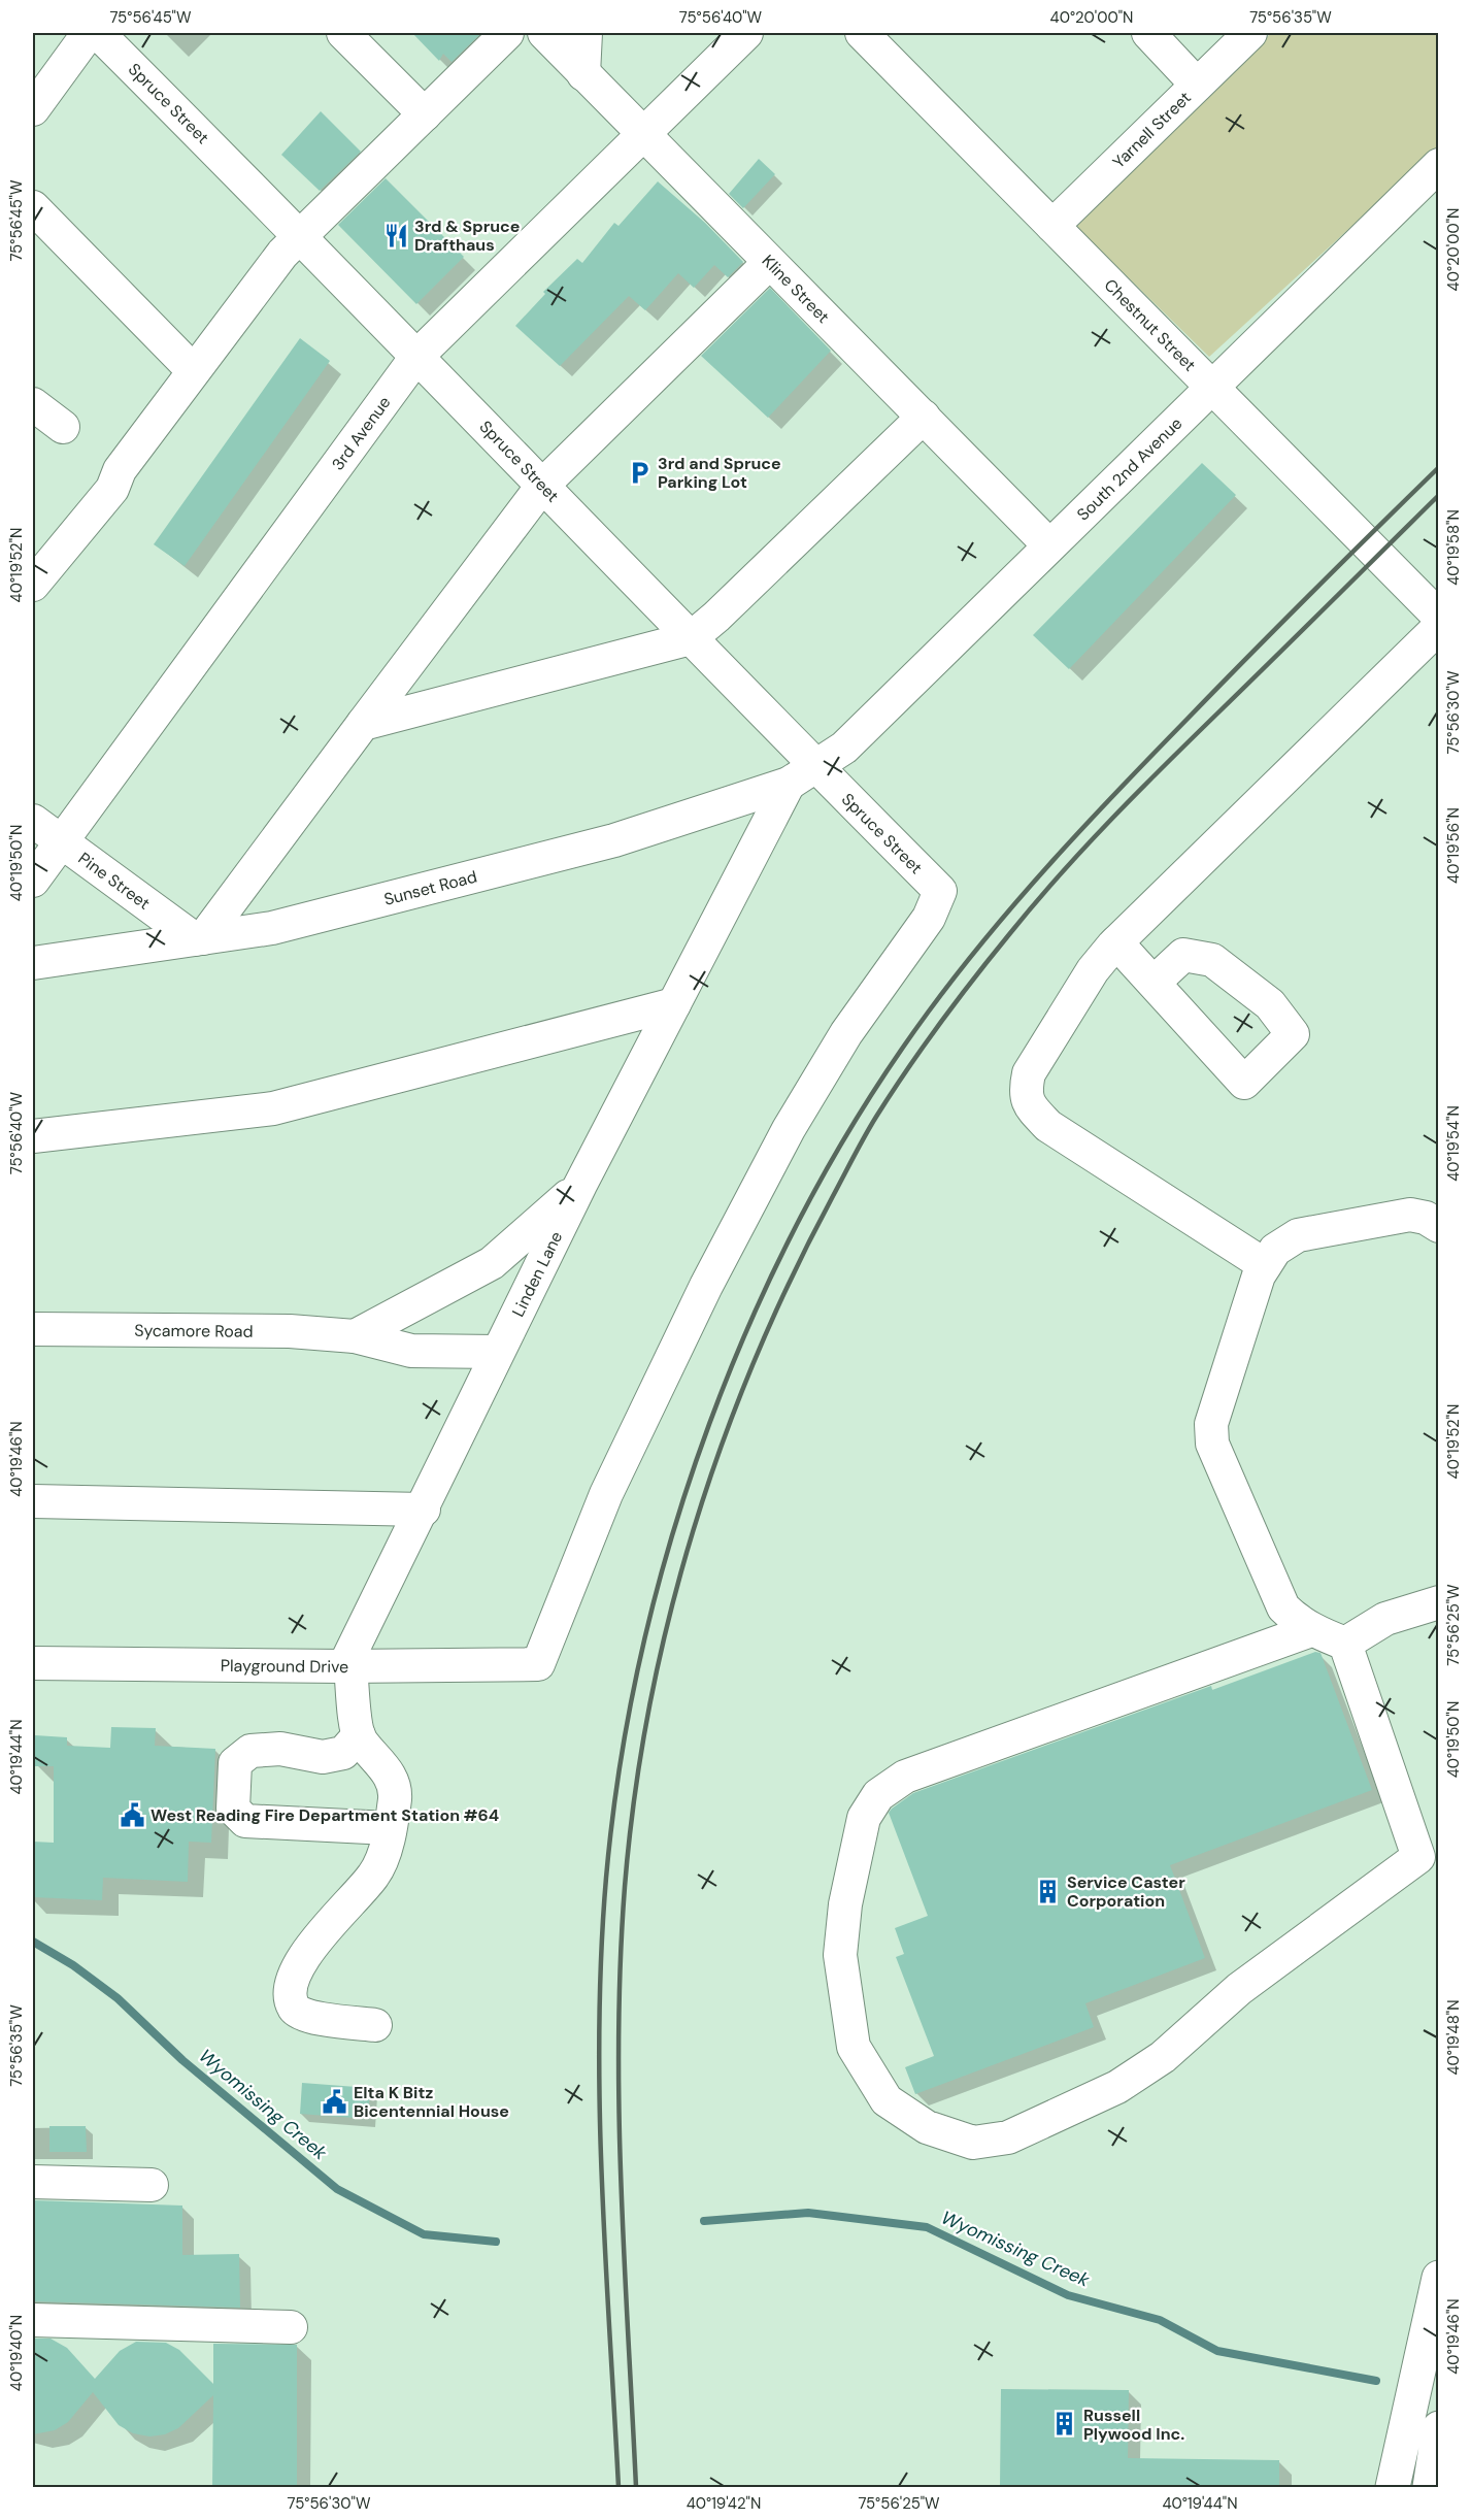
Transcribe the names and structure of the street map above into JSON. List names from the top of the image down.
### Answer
{
  "streets": {
    "street": [
      "Spruce Street",
      "Yarnell Street",
      "Kline Street",
      "Chestnut Street",
      "3rd Avenue",
      "South 2nd Avenue",
      "Pine Street",
      "Sunset Road",
      "Linden Lane",
      "Sycamore Road",
      "Playground Drive"
    ]
  },
  "crossings": [
    ["Spruce Street", "3rd Avenue"],
    ["Spruce Street", "South 2nd Avenue"],
    ["Spruce Street", "Sunset Road"],
    ["Spruce Street", "Playground Drive"],
    ["Yarnell Street", "Chestnut Street"],
    ["Kline Street", "3rd Avenue"],
    ["Kline Street", "South 2nd Avenue"],
    ["Chestnut Street", "South 2nd Avenue"],
    ["3rd Avenue", "Pine Street"],
    ["South 2nd Avenue", "Sunset Road"],
    ["Pine Street", "Sunset Road"],
    ["Sunset Road", "Linden Lane"],
    ["Linden Lane", "Sycamore Road"],
    ["Linden Lane", "Playground Drive"]
  ],
  "water": ["Wyomissing Creek"],
  "places": {
    "restaurant": ["3rd & Spruce Drafthaus"],
    "parking": ["3rd and Spruce Parking Lot"],
    "public building": ["West Reading Fire Department Station #64", "Elta K Bitz Bicentennial House"],
    "building": ["Service Caster Corporation", "Russell Plywood Inc."]
  },
  "coordinates": [
    "75°56'45\"W",
    "75°56'40\"W",
    "40°20'00\"N",
    "75°56'35\"W",
    "40°19'58\"N",
    "40°19'52\"N",
    "75°56'30\"W",
    "40°19'56\"N",
    "40°19'50\"N",
    "40°19'54\"N",
    "40°19'46\"N",
    "75°56'25\"W",
    "40°19'44\"N",
    "40°19'48\"N",
    "40°19'40\"N",
    "40°19'42\"N"
  ]
}
